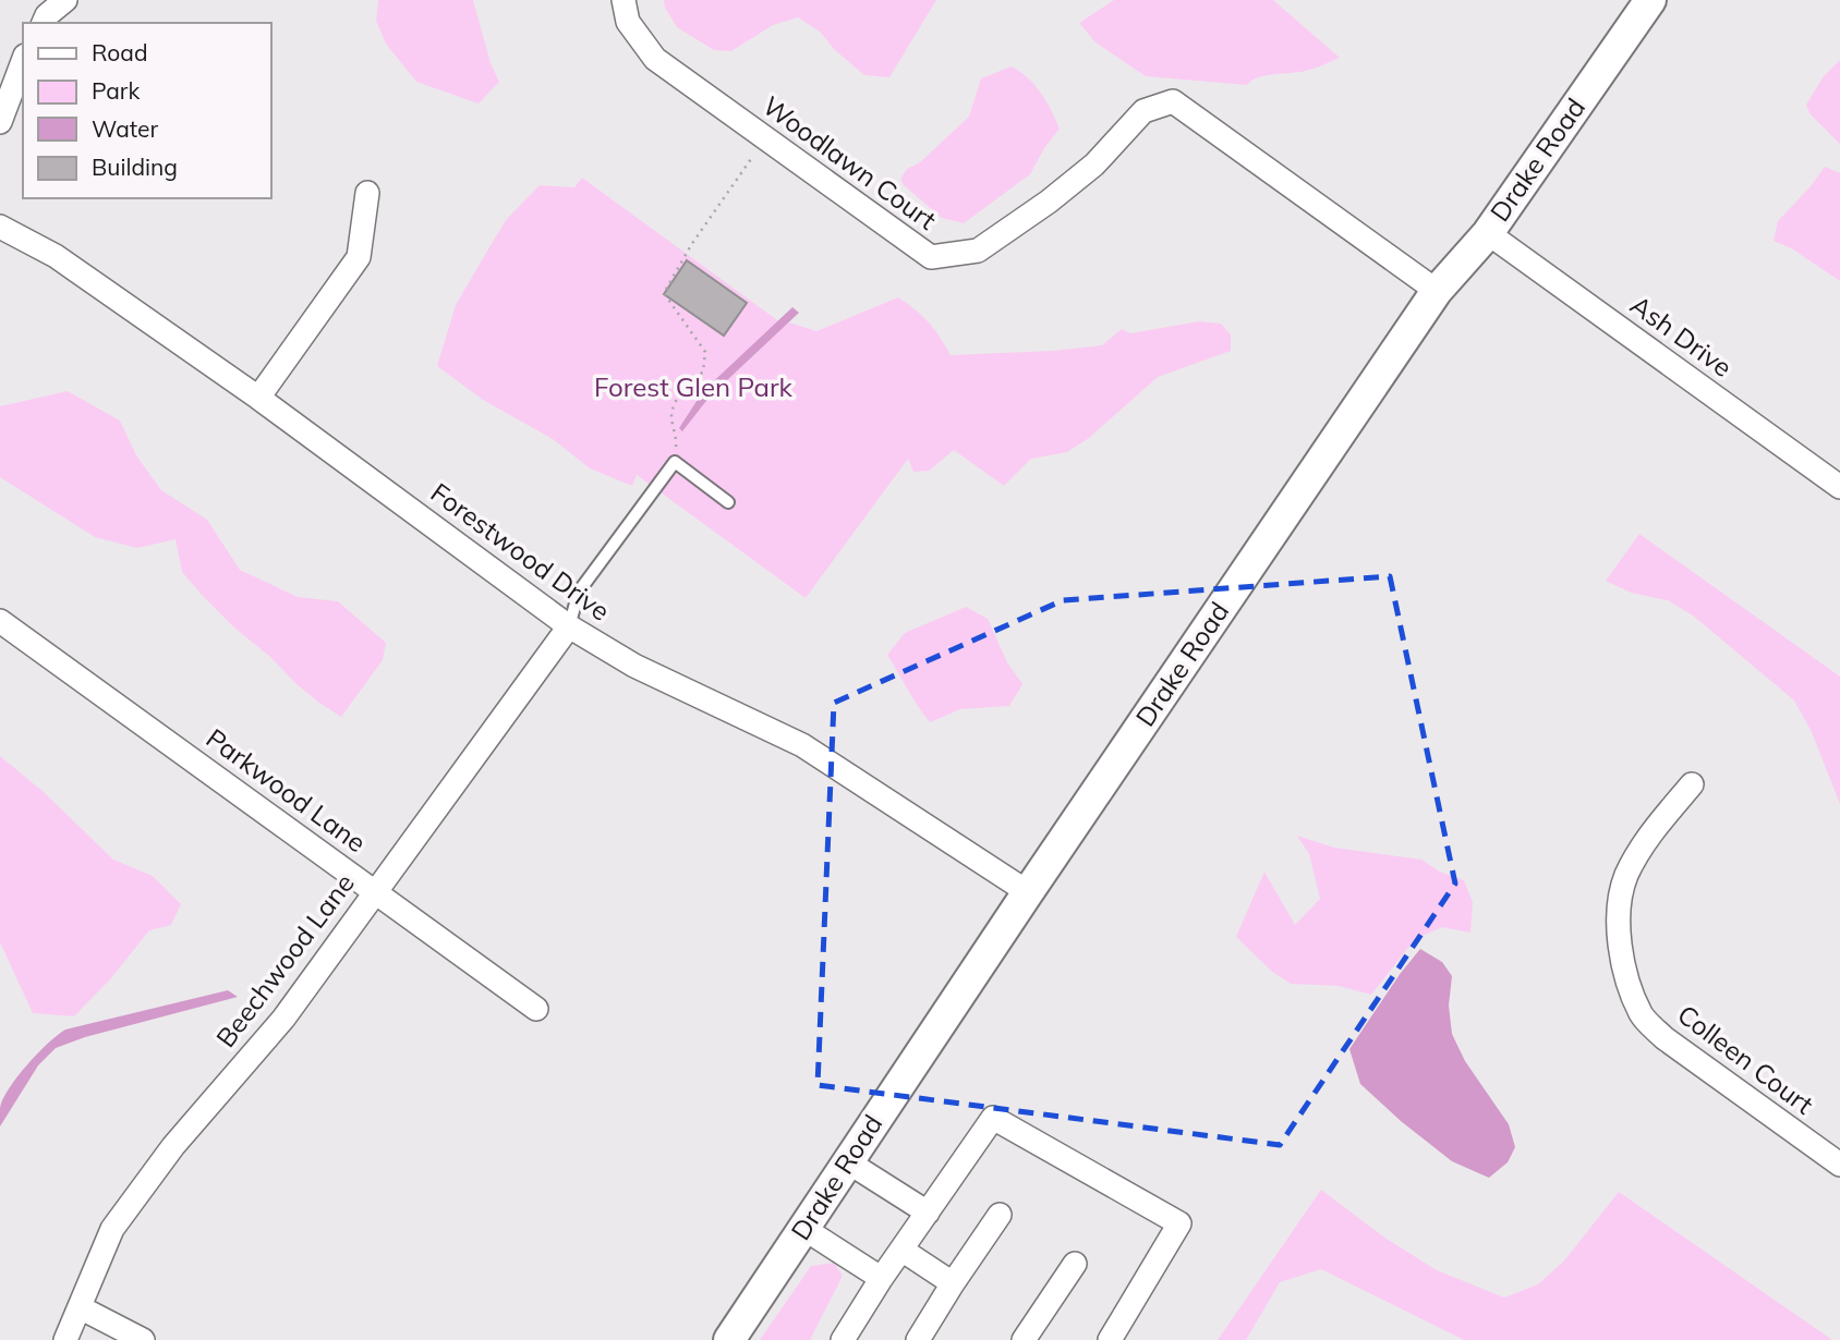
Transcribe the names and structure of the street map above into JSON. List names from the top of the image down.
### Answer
{
  "streets": {
    "street": [
      "Drake Road",
      "Woodlawn Court",
      "Ash Drive",
      "Forestwood Drive",
      "Parkwood Lane",
      "Beechwood Lane",
      "Colleen Court"
    ]
  },
  "crossings": [
    ["Drake Road", "Woodlawn Court"],
    ["Drake Road", "Ash Drive"],
    ["Drake Road", "Forestwood Drive"],
    ["Forestwood Drive", "Beechwood Lane"],
    ["Parkwood Lane", "Beechwood Lane"]
  ],
  "parks": ["Forest Glen Park"],
  "legend": [
    "Road",
    "Park",
    "Water",
    "Building"
  ]
}
